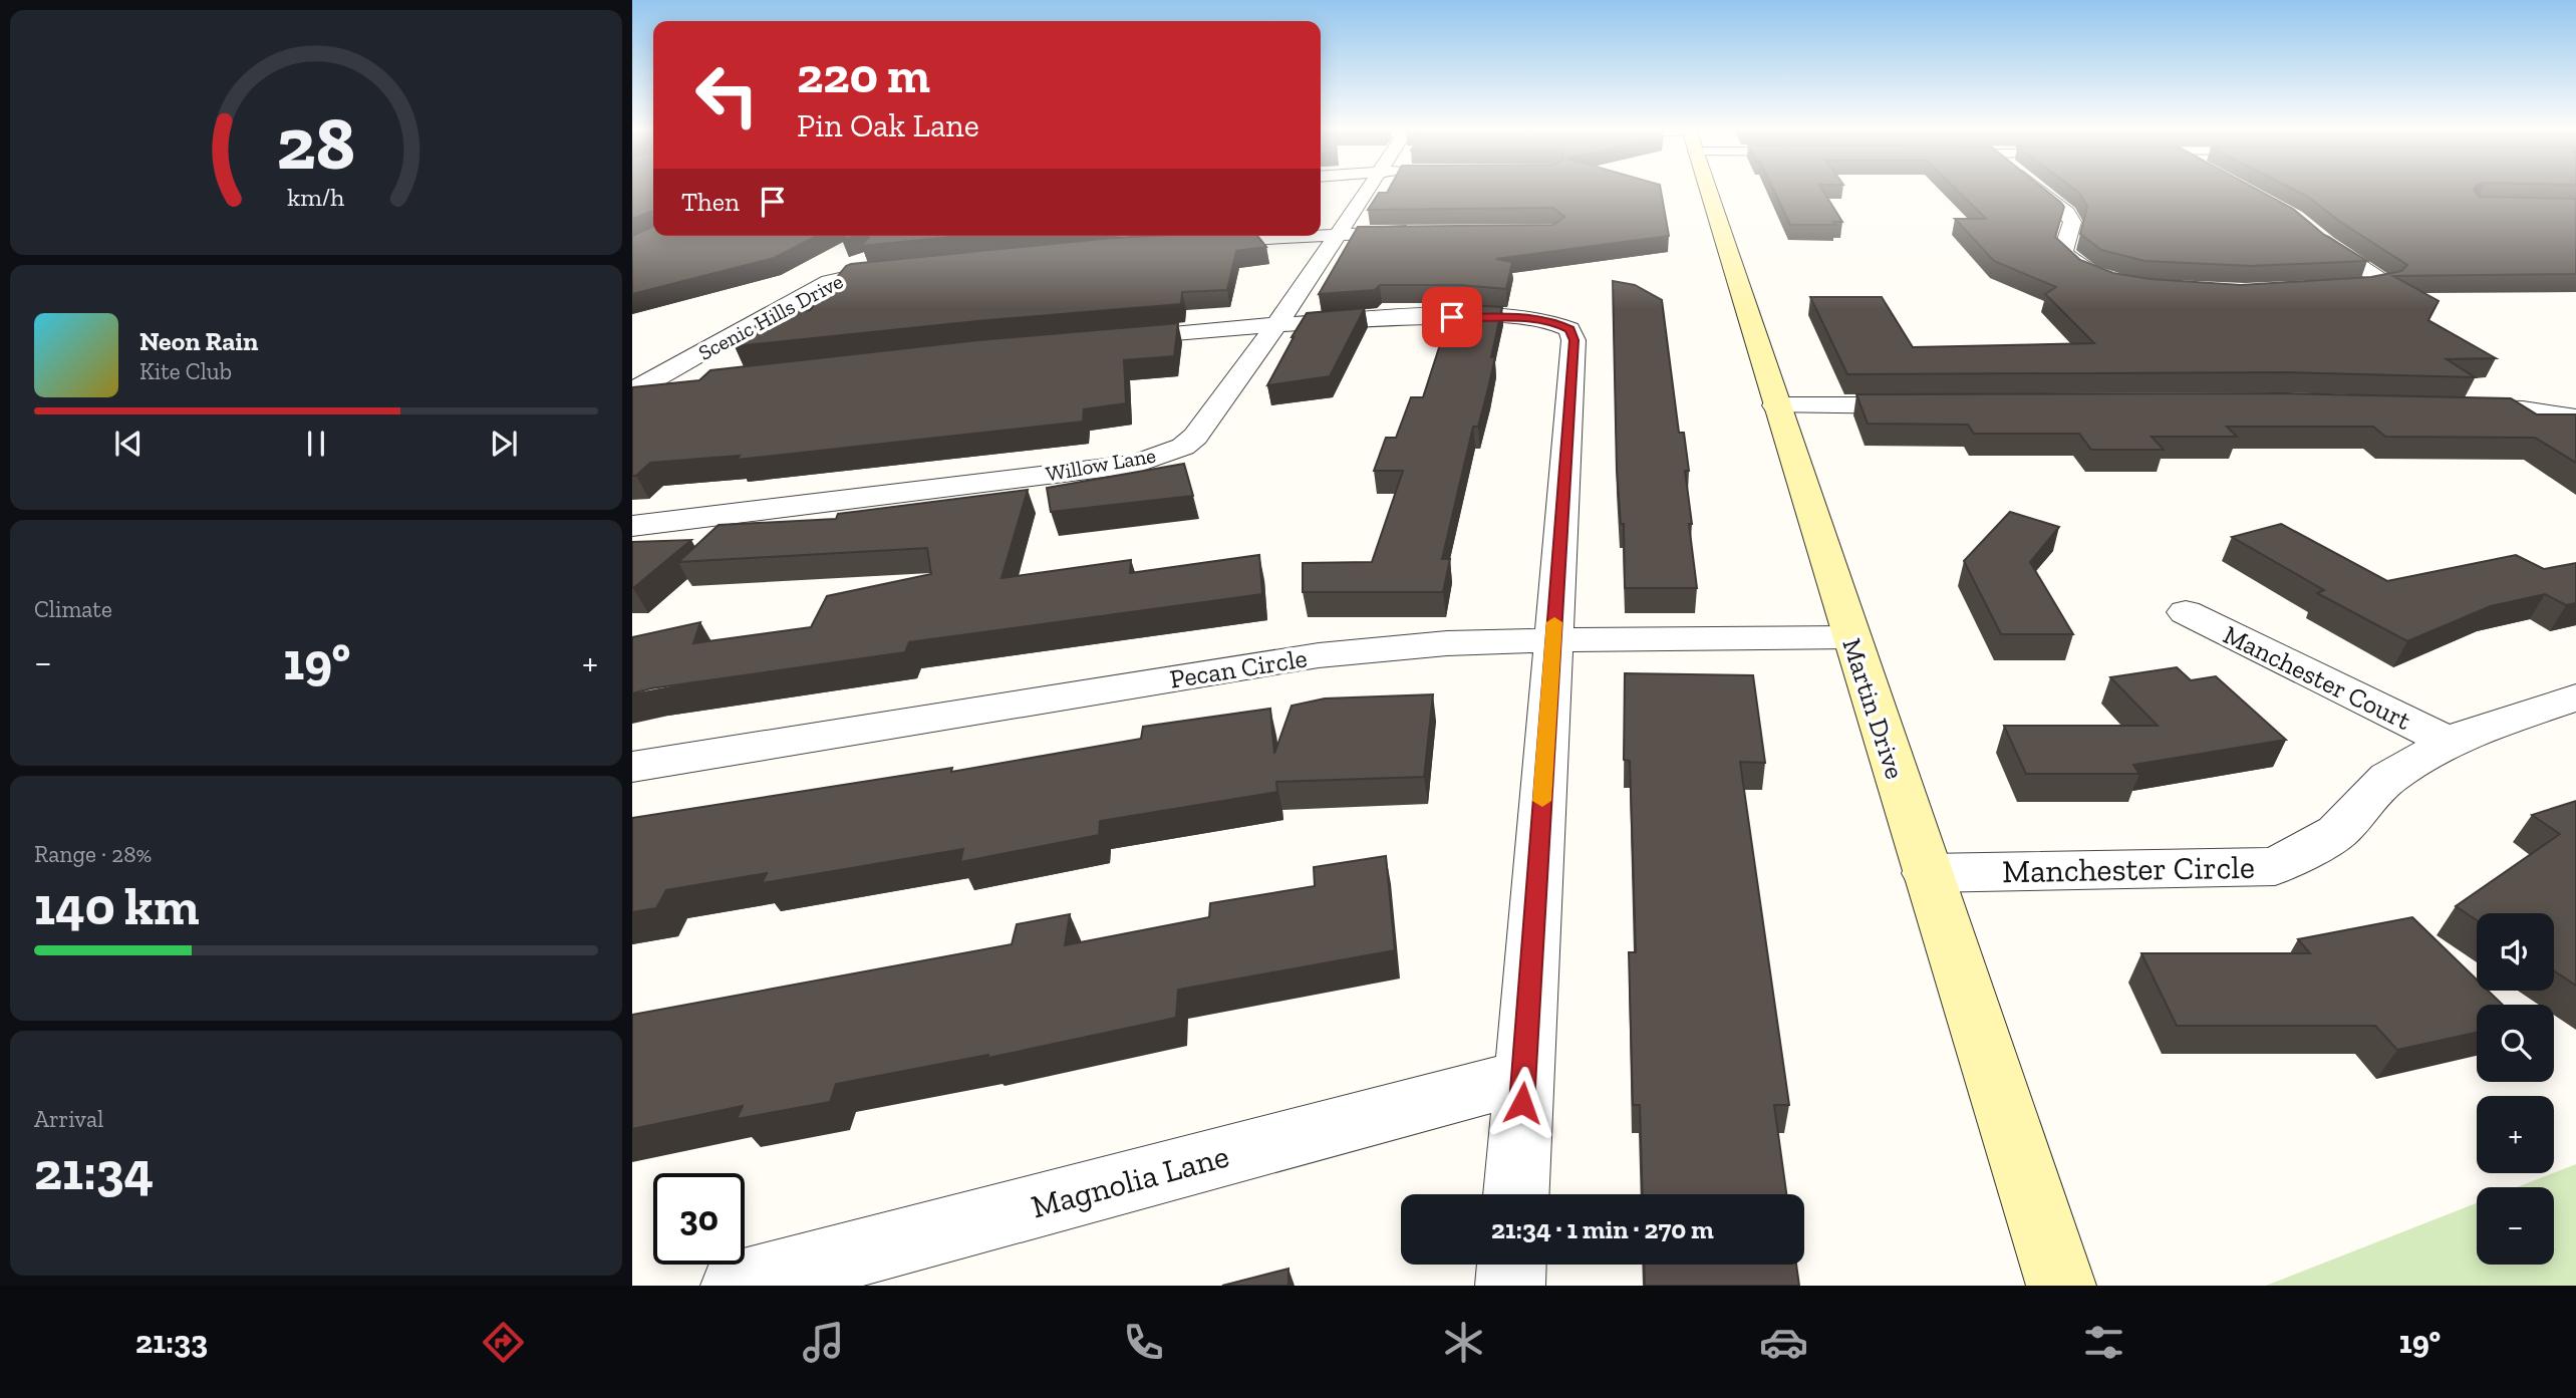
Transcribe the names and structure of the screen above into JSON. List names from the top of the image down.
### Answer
{
  "streets": {
    "street": [
      "Scenic Hills Drive",
      "Willow Lane",
      "Pecan Circle",
      "Manchester Court",
      "Martin Drive",
      "Manchester Circle",
      "Magnolia Lane"
    ]
  },
  "crossings": [
    ["Pecan Circle", "Martin Drive"],
    ["Manchester Court", "Manchester Circle"],
    ["Martin Drive", "Manchester Circle"]
  ],
  "page": {
    "turn": ["220 m", "Pin Oak Lane"],
    "then": "Then",
    "song": ["Neon Rain", "Kite Club"],
    "tile": [
      "Climate",
      ["Range · 28%", "140 km"],
      ["Arrival", "21:34"]
    ],
    "heat": ["−", "19°", "+"],
    "map_buttons": ["+", "−"],
    "limit": "30",
    "trip": "21:34 · 1 min · 270 m",
    "tabs": ["21:33", "19°"],
    "gauge": ["28", "km/h"]
  }
}
